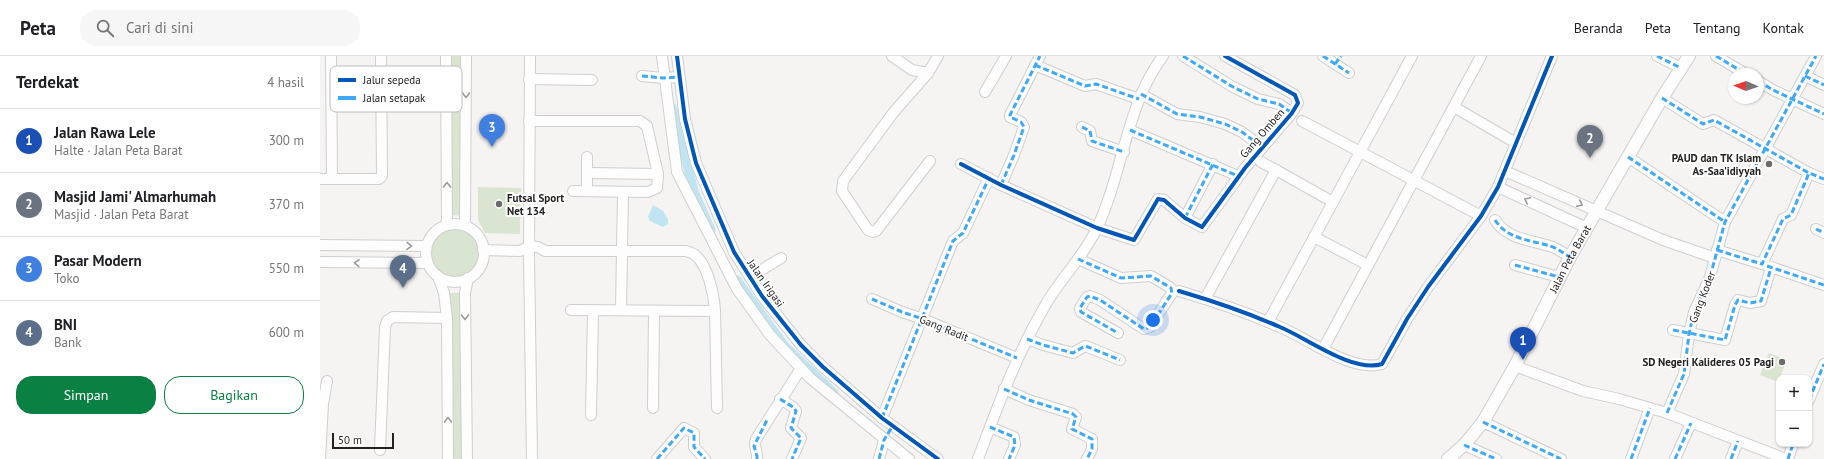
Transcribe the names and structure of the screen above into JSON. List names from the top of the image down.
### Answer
{
  "streets": {
    "main road": ["Jalan Peta Barat"],
    "street": [
      "Gang Omben",
      "Jalan Irigasi",
      "Gang Koder",
      "Gang Radit"
    ]
  },
  "places": ["PAUD dan TK Islam As-Saa'idiyyah", "Futsal Sport Net 134", "SD Negeri Kalideres 05 Pagi"],
  "legend": ["Jalur sepeda", "Jalan setapak"],
  "scale_bar": "50 m",
  "north": "left",
  "page": {
    "header": "Peta",
    "search": "Cari di sini",
    "nav": [
      "Beranda",
      "Peta",
      "Tentang",
      "Kontak"
    ],
    "heading": ["Terdekat", "4 hasil"],
    "list": [
      {
        "mark": "1",
        "name": "Jalan Rawa Lele",
        "note": "Halte · Jalan Peta Barat",
        "value": "300 m"
      },
      {
        "mark": "2",
        "name": "Masjid Jami' Almarhumah",
        "note": "Masjid · Jalan Peta Barat",
        "value": "370 m"
      },
      {
        "mark": "3",
        "name": "Pasar Modern",
        "note": "Toko",
        "value": "550 m"
      },
      {
        "mark": "4",
        "name": "BNI",
        "note": "Bank",
        "value": "600 m"
      }
    ],
    "pins": [
      "3",
      "2",
      "4",
      "1"
    ],
    "buttons": ["Simpan", "Bagikan"],
    "map_buttons": ["+", "−"],
    "scale": "50 m"
  }
}
